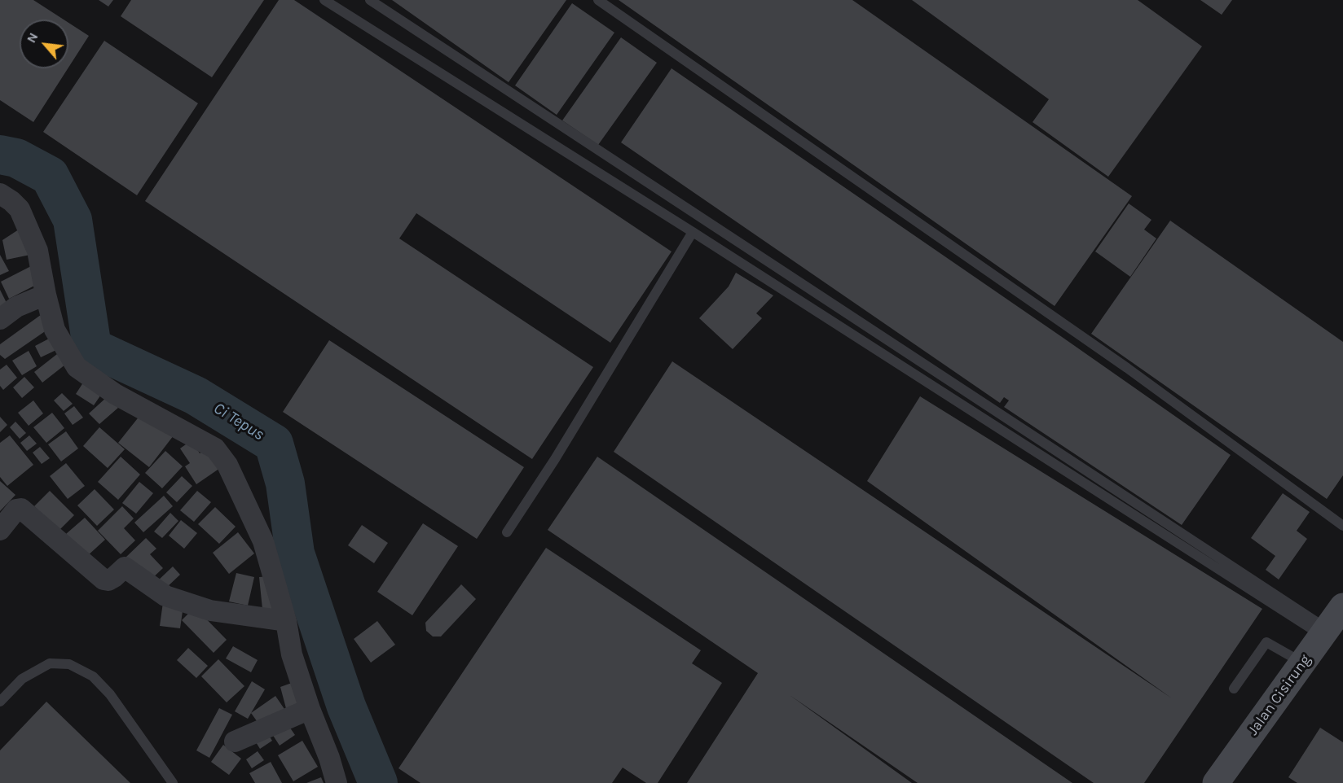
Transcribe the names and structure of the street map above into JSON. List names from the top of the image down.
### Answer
{
  "streets": {
    "main road": ["Jalan Cisirung"]
  },
  "water": ["Ci Tepus"],
  "north": "top left"
}
